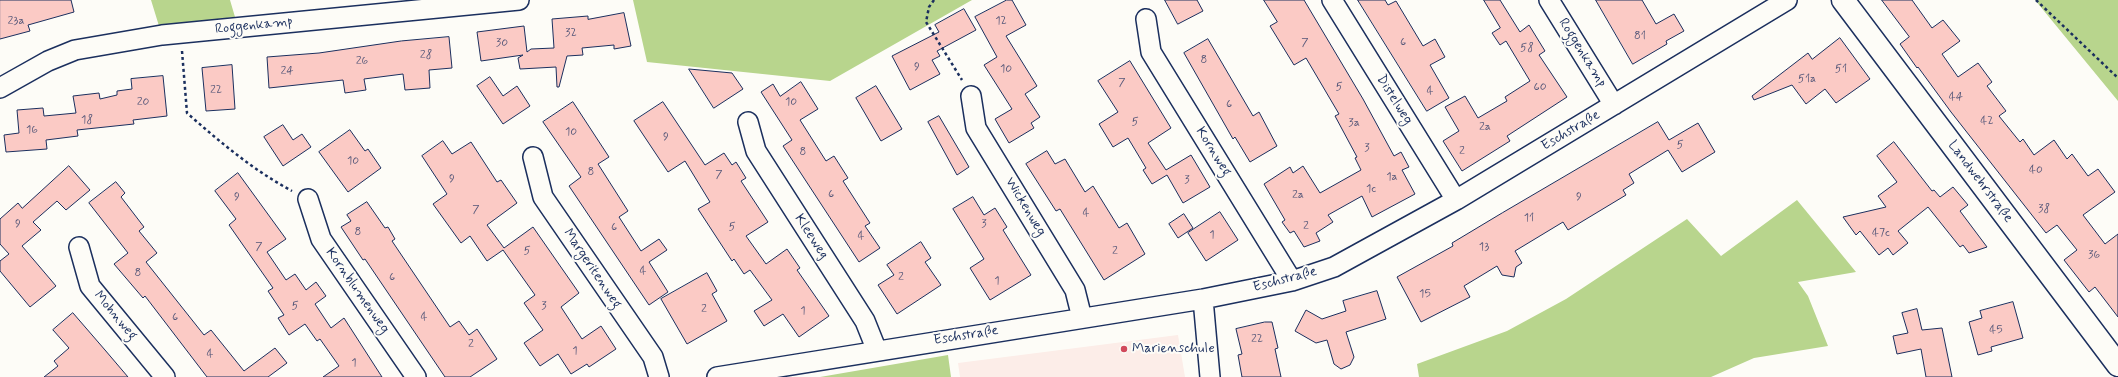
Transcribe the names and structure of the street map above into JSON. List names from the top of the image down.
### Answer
{
  "streets": {
    "street": [
      "Roggenkamp",
      "Distelweg",
      "Eschstraße",
      "Kornweg",
      "Landwehrstraße",
      "Wickenweg",
      "Kleeweg",
      "Margeritenweg",
      "Kornblumenweg",
      "Mohnweg"
    ]
  },
  "crossings": [
    ["Roggenkamp", "Eschstraße"],
    ["Distelweg", "Eschstraße"],
    ["Eschstraße", "Kornweg"],
    ["Eschstraße", "Wickenweg"],
    ["Eschstraße", "Kleeweg"]
  ],
  "places": ["Marienschule"],
  "house_numbers": [
    "23a",
    "12",
    "32",
    "81",
    "6",
    "30",
    "7",
    "58",
    "28",
    "8",
    "26",
    "9",
    "10",
    "51",
    "24",
    "51a",
    "7",
    "5",
    "60",
    "22",
    "4",
    "44",
    "20",
    "10",
    "6",
    "18",
    "42",
    "5",
    "3a",
    "2a",
    "16",
    "10",
    "9",
    "5",
    "3",
    "2",
    "8",
    "10",
    "40",
    "8",
    "7",
    "1a",
    "9",
    "3",
    "1c",
    "6",
    "2a",
    "9",
    "9",
    "38",
    "7",
    "4",
    "11",
    "9",
    "3",
    "2",
    "6",
    "5",
    "8",
    "47c",
    "1",
    "4",
    "7",
    "13",
    "5",
    "2",
    "36",
    "4",
    "8",
    "6",
    "2",
    "1",
    "15",
    "5",
    "3",
    "2",
    "1",
    "6",
    "4",
    "45",
    "22",
    "2",
    "1",
    "4",
    "1"
  ]
}
